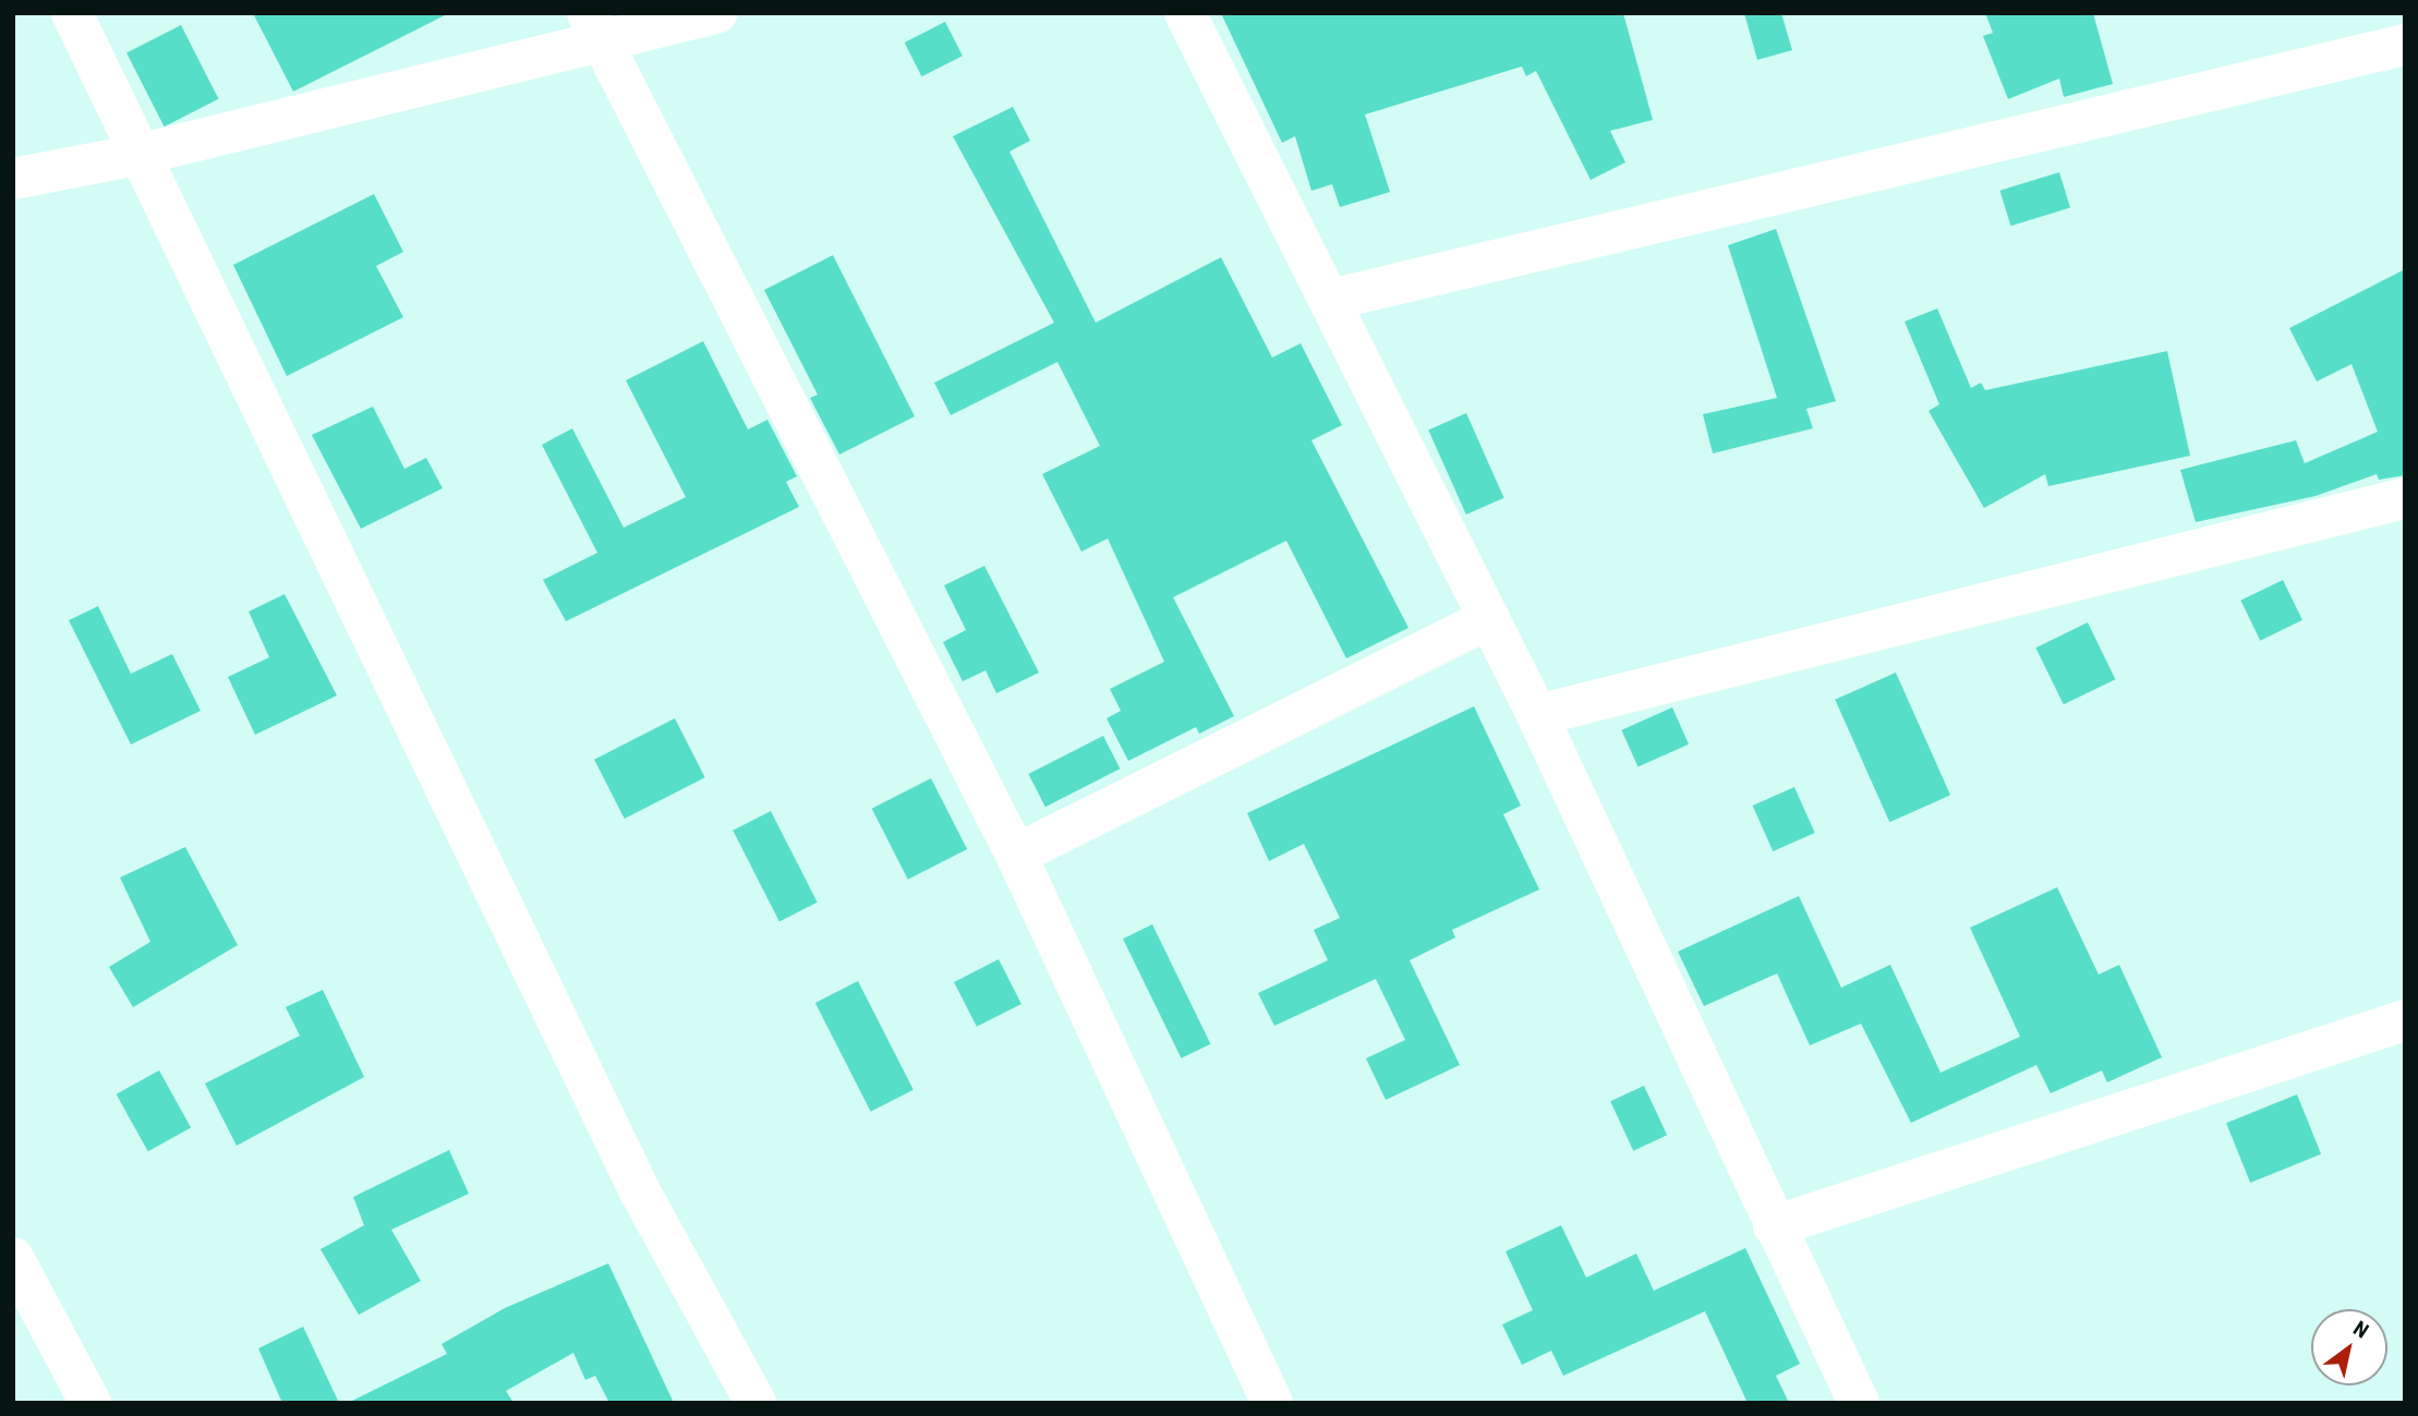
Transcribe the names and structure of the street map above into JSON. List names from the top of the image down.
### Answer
{
  "north": "top right"
}
